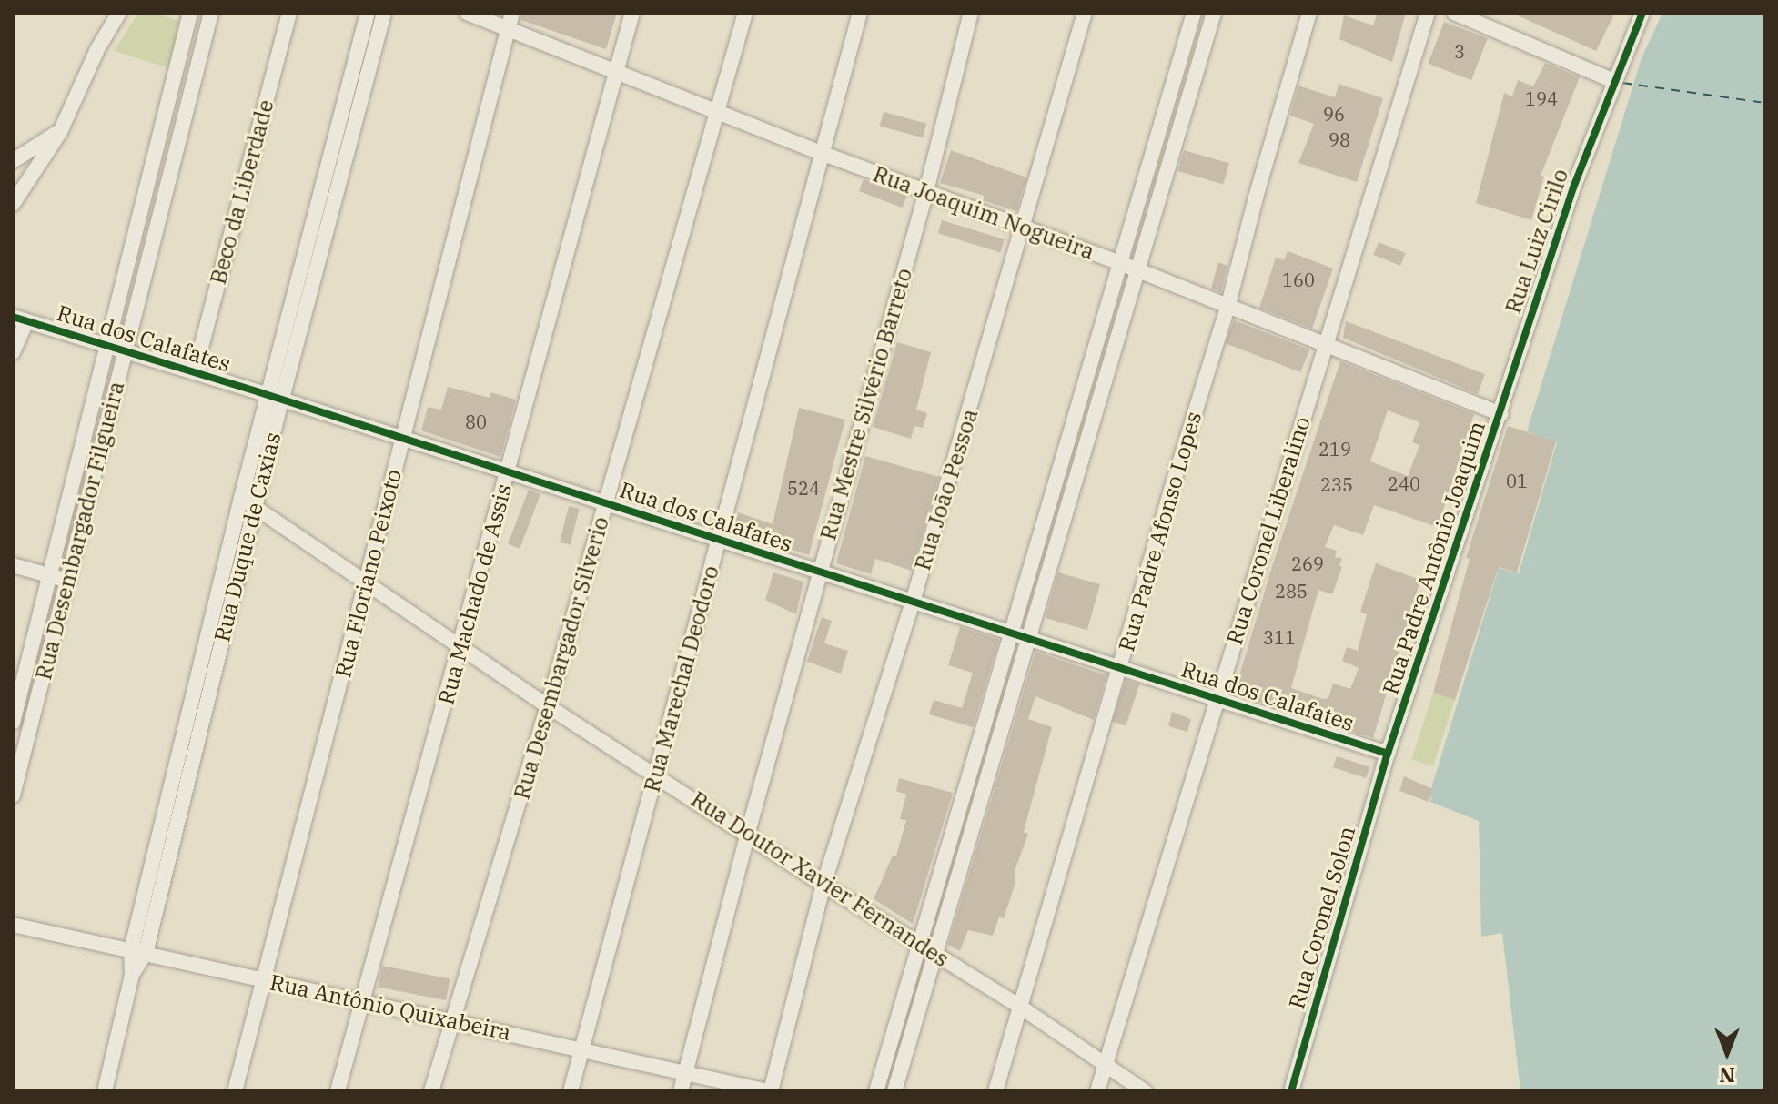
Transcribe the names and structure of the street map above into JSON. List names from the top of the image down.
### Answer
{
  "streets": {
    "street": [
      "Beco da Liberdade",
      "Rua Joaquim Nogueira",
      "Rua Luiz Cirilo",
      "Rua dos Calafates",
      "Rua Mestre Silvério Barreto",
      "Rua João Pessoa",
      "Rua Desembargador Filgueira",
      "Rua Coronel Liberalino",
      "Rua Padre Afonso Lopes",
      "Rua Duque de Caxias",
      "Rua Padre Antônio Joaquim",
      "Rua Floriano Peixoto",
      "Rua Machado de Assis",
      "Rua Desembargador Silverio",
      "Rua Marechal Deodoro",
      "Rua Doutor Xavier Fernandes",
      "Rua Coronel Solon",
      "Rua Antônio Quixabeira"
    ]
  },
  "crossings": [
    ["Beco da Liberdade", "Rua dos Calafates"],
    ["Rua Joaquim Nogueira", "Rua Luiz Cirilo"],
    ["Rua Joaquim Nogueira", "Rua Mestre Silvério Barreto"],
    ["Rua Joaquim Nogueira", "Rua João Pessoa"],
    ["Rua Joaquim Nogueira", "Rua Coronel Liberalino"],
    ["Rua Joaquim Nogueira", "Rua Padre Afonso Lopes"],
    ["Rua Joaquim Nogueira", "Rua Padre Antônio Joaquim"],
    ["Rua Joaquim Nogueira", "Rua Floriano Peixoto"],
    ["Rua Joaquim Nogueira", "Rua Machado de Assis"],
    ["Rua Joaquim Nogueira", "Rua Desembargador Silverio"],
    ["Rua Joaquim Nogueira", "Rua Marechal Deodoro"],
    ["Rua Luiz Cirilo", "Rua Padre Antônio Joaquim"],
    ["Rua dos Calafates", "Rua Mestre Silvério Barreto"],
    ["Rua dos Calafates", "Rua João Pessoa"],
    ["Rua dos Calafates", "Rua Desembargador Filgueira"],
    ["Rua dos Calafates", "Rua Coronel Liberalino"],
    ["Rua dos Calafates", "Rua Padre Afonso Lopes"],
    ["Rua dos Calafates", "Rua Duque de Caxias"],
    ["Rua dos Calafates", "Rua Padre Antônio Joaquim"],
    ["Rua dos Calafates", "Rua Floriano Peixoto"],
    ["Rua dos Calafates", "Rua Machado de Assis"],
    ["Rua dos Calafates", "Rua Desembargador Silverio"],
    ["Rua dos Calafates", "Rua Marechal Deodoro"],
    ["Rua dos Calafates", "Rua Coronel Solon"],
    ["Rua Mestre Silvério Barreto", "Rua Doutor Xavier Fernandes"],
    ["Rua Mestre Silvério Barreto", "Rua Antônio Quixabeira"],
    ["Rua João Pessoa", "Rua Doutor Xavier Fernandes"],
    ["Rua João Pessoa", "Rua Antônio Quixabeira"],
    ["Rua Coronel Liberalino", "Rua Doutor Xavier Fernandes"],
    ["Rua Padre Afonso Lopes", "Rua Doutor Xavier Fernandes"],
    ["Rua Duque de Caxias", "Rua Doutor Xavier Fernandes"],
    ["Rua Duque de Caxias", "Rua Antônio Quixabeira"],
    ["Rua Padre Antônio Joaquim", "Rua Coronel Solon"],
    ["Rua Floriano Peixoto", "Rua Doutor Xavier Fernandes"],
    ["Rua Floriano Peixoto", "Rua Antônio Quixabeira"],
    ["Rua Machado de Assis", "Rua Doutor Xavier Fernandes"],
    ["Rua Machado de Assis", "Rua Antônio Quixabeira"],
    ["Rua Desembargador Silverio", "Rua Doutor Xavier Fernandes"],
    ["Rua Desembargador Silverio", "Rua Antônio Quixabeira"],
    ["Rua Marechal Deodoro", "Rua Doutor Xavier Fernandes"],
    ["Rua Marechal Deodoro", "Rua Antônio Quixabeira"]
  ],
  "house_numbers": [
    "3",
    "194",
    "96",
    "98",
    "160",
    "80",
    "219",
    "01",
    "240",
    "235",
    "524",
    "269",
    "285",
    "311"
  ],
  "north": "bottom"
}
